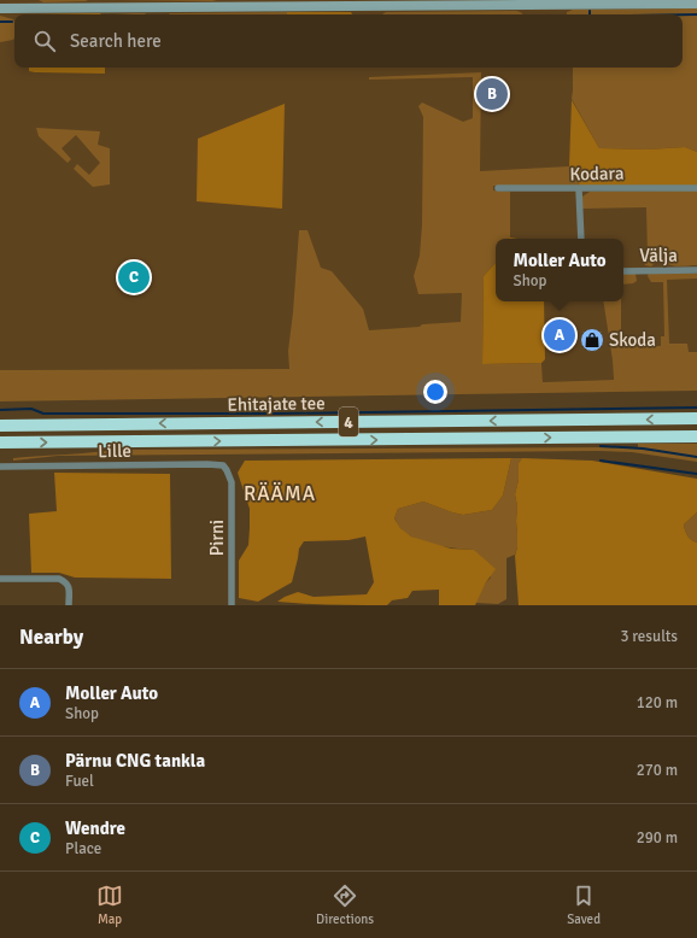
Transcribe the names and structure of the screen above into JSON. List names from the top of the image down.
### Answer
{
  "streets": {
    "highway": ["Ehitajate tee", "4"],
    "street": [
      "Kodara",
      "Välja",
      "Lille",
      "Pirni"
    ]
  },
  "crossings": [
    ["Lille", "Pirni"]
  ],
  "districts": ["RÄÄMA"],
  "places": {
    "shop": ["Skoda"]
  },
  "page": {
    "search": "Search here",
    "pins": ["B", "C", "A"],
    "popup": ["Moller Auto", "Shop"],
    "heading": ["Nearby", "3 results"],
    "list": [
      {
        "mark": "A",
        "name": "Moller Auto",
        "note": "Shop",
        "value": "120 m"
      },
      {
        "mark": "B",
        "name": "Pärnu CNG tankla",
        "note": "Fuel",
        "value": "270 m"
      },
      {
        "mark": "C",
        "name": "Wendre",
        "note": "Place",
        "value": "290 m"
      }
    ],
    "nav": ["Map", "Directions", "Saved"]
  }
}
